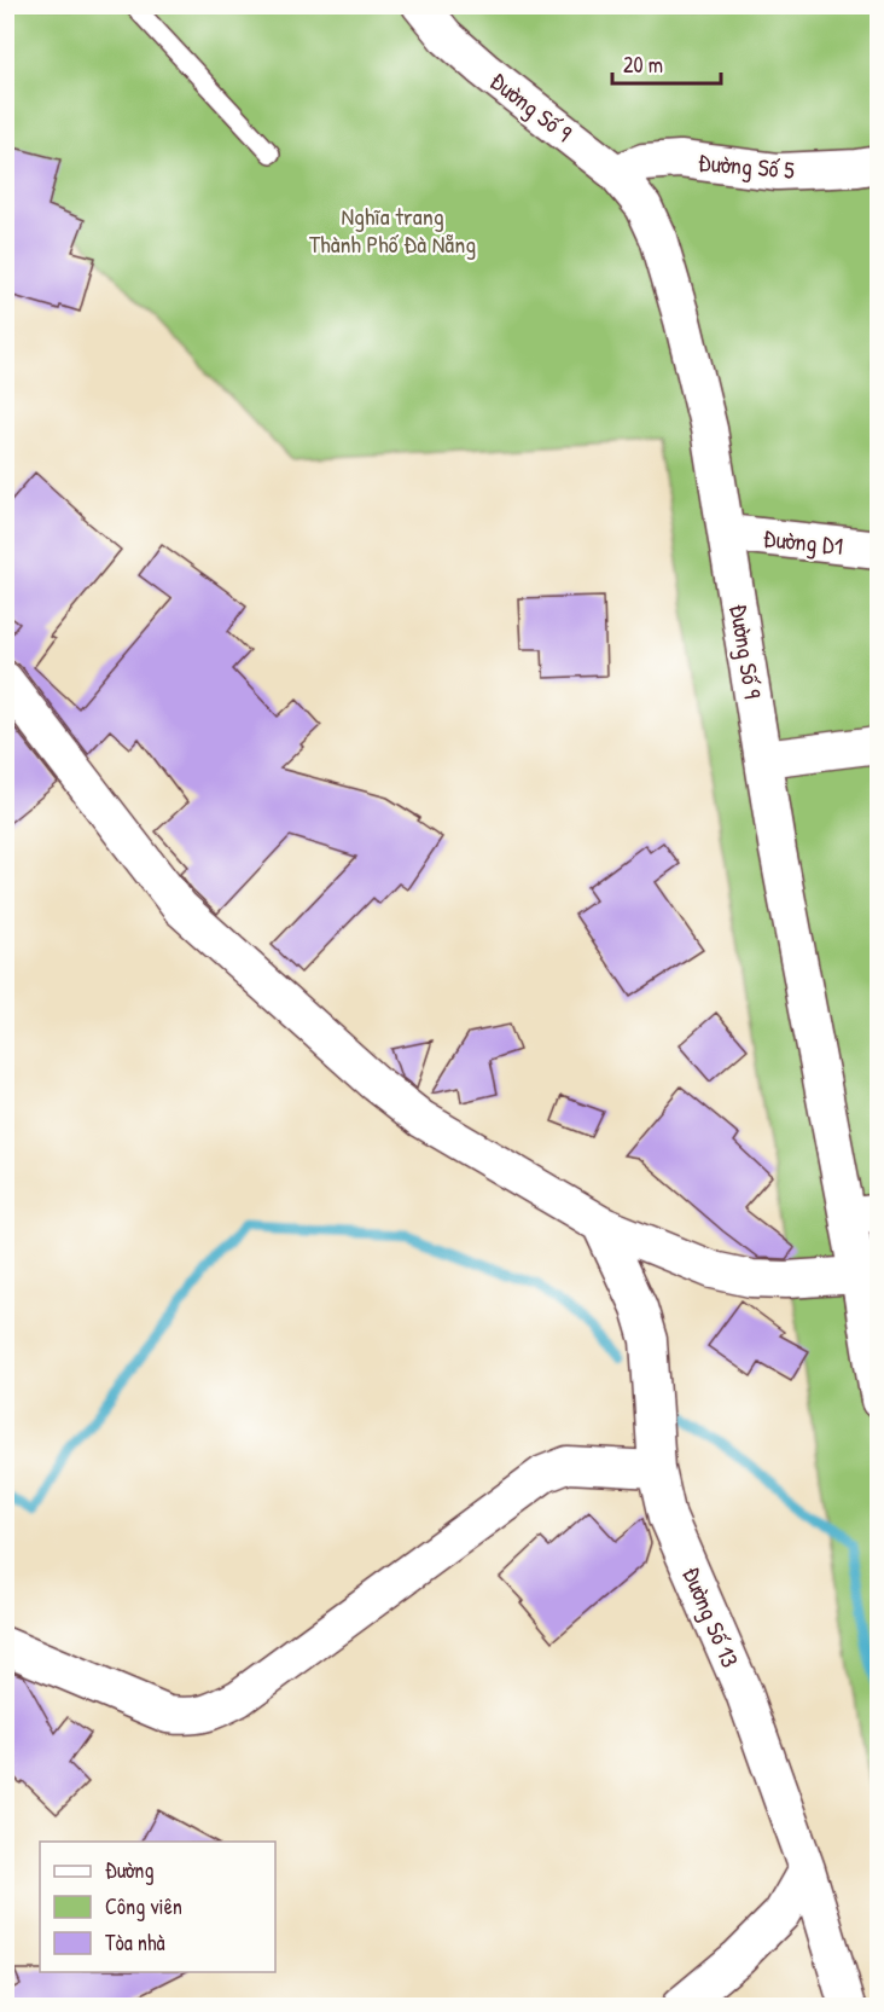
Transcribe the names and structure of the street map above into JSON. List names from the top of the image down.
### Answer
{
  "streets": {
    "street": [
      "Đường Số 9",
      "Đường Số 5",
      "Đường D1",
      "Đường Số 13"
    ]
  },
  "crossings": [
    ["Đường Số 9", "Đường Số 5"],
    ["Đường Số 9", "Đường D1"]
  ],
  "parks": ["Nghĩa trang Thành Phố Đà Nẵng"],
  "legend": ["Đường", "Công viên", "Tòa nhà"],
  "scale_bar": "20 m"
}
